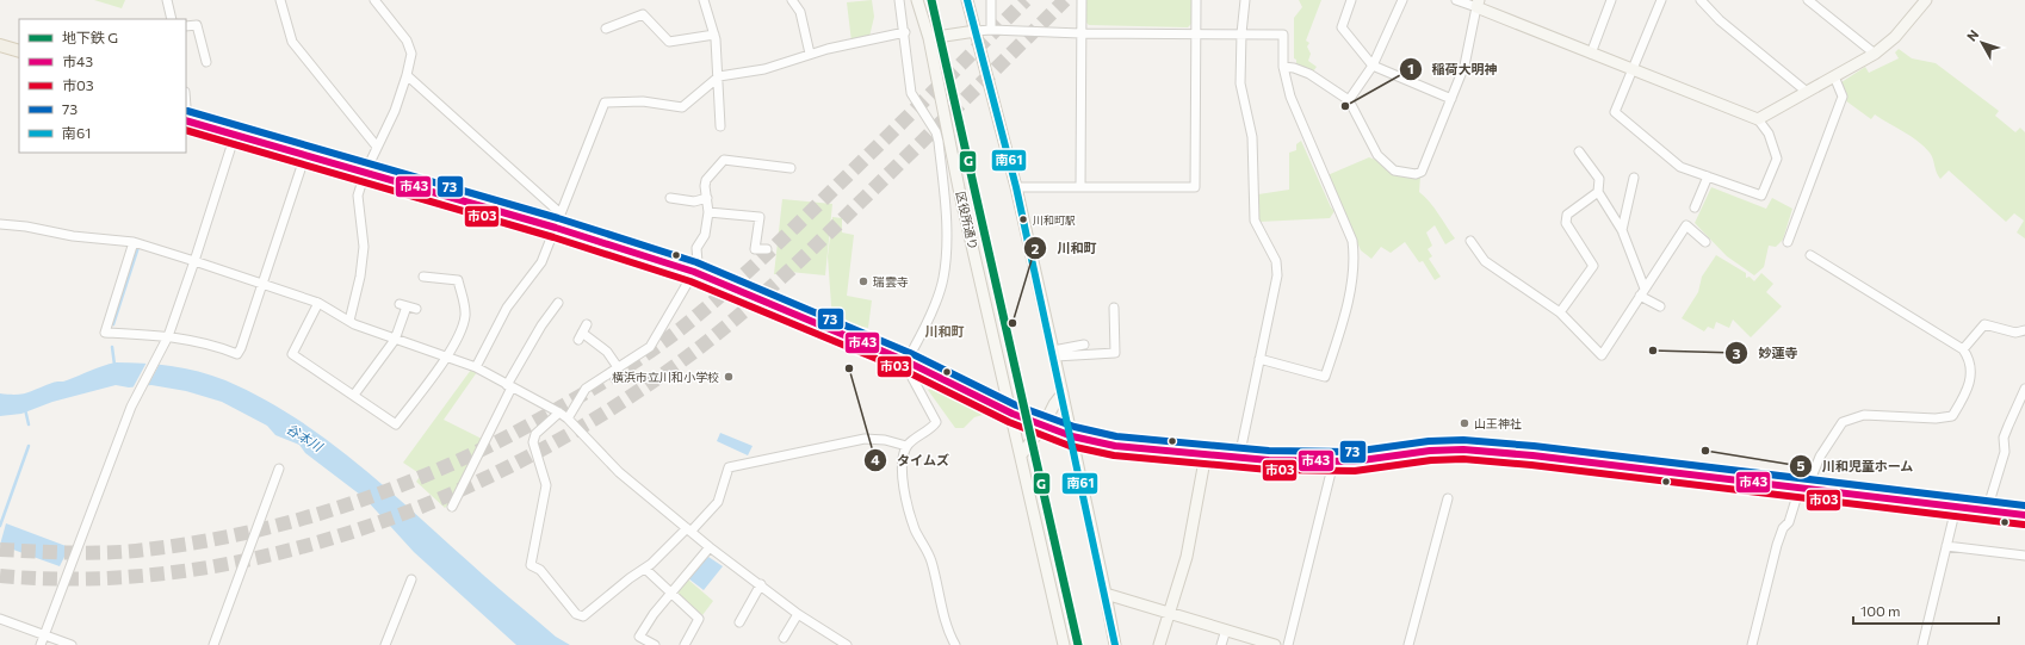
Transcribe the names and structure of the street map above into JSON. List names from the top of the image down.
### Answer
{
  "streets": {
    "street": ["区役所通り"]
  },
  "districts": ["川和町"],
  "water": ["谷本川"],
  "places": [
    "稲荷大明神",
    "川和町駅",
    "瑞雲寺",
    "川和町",
    "妙蓮寺",
    "タイムズ",
    "横浜市立川和小学校",
    "山王神社",
    "川和児童ホーム"
  ],
  "lines": [
    "metro line G",
    "transit line 南61",
    "transit line 73",
    "transit line 市43",
    "transit line 市03"
  ],
  "legend": [
    "地下鉄 G",
    "市43",
    "市03",
    "73",
    "南61"
  ],
  "scale_bar": "100 m",
  "north": "top left"
}
